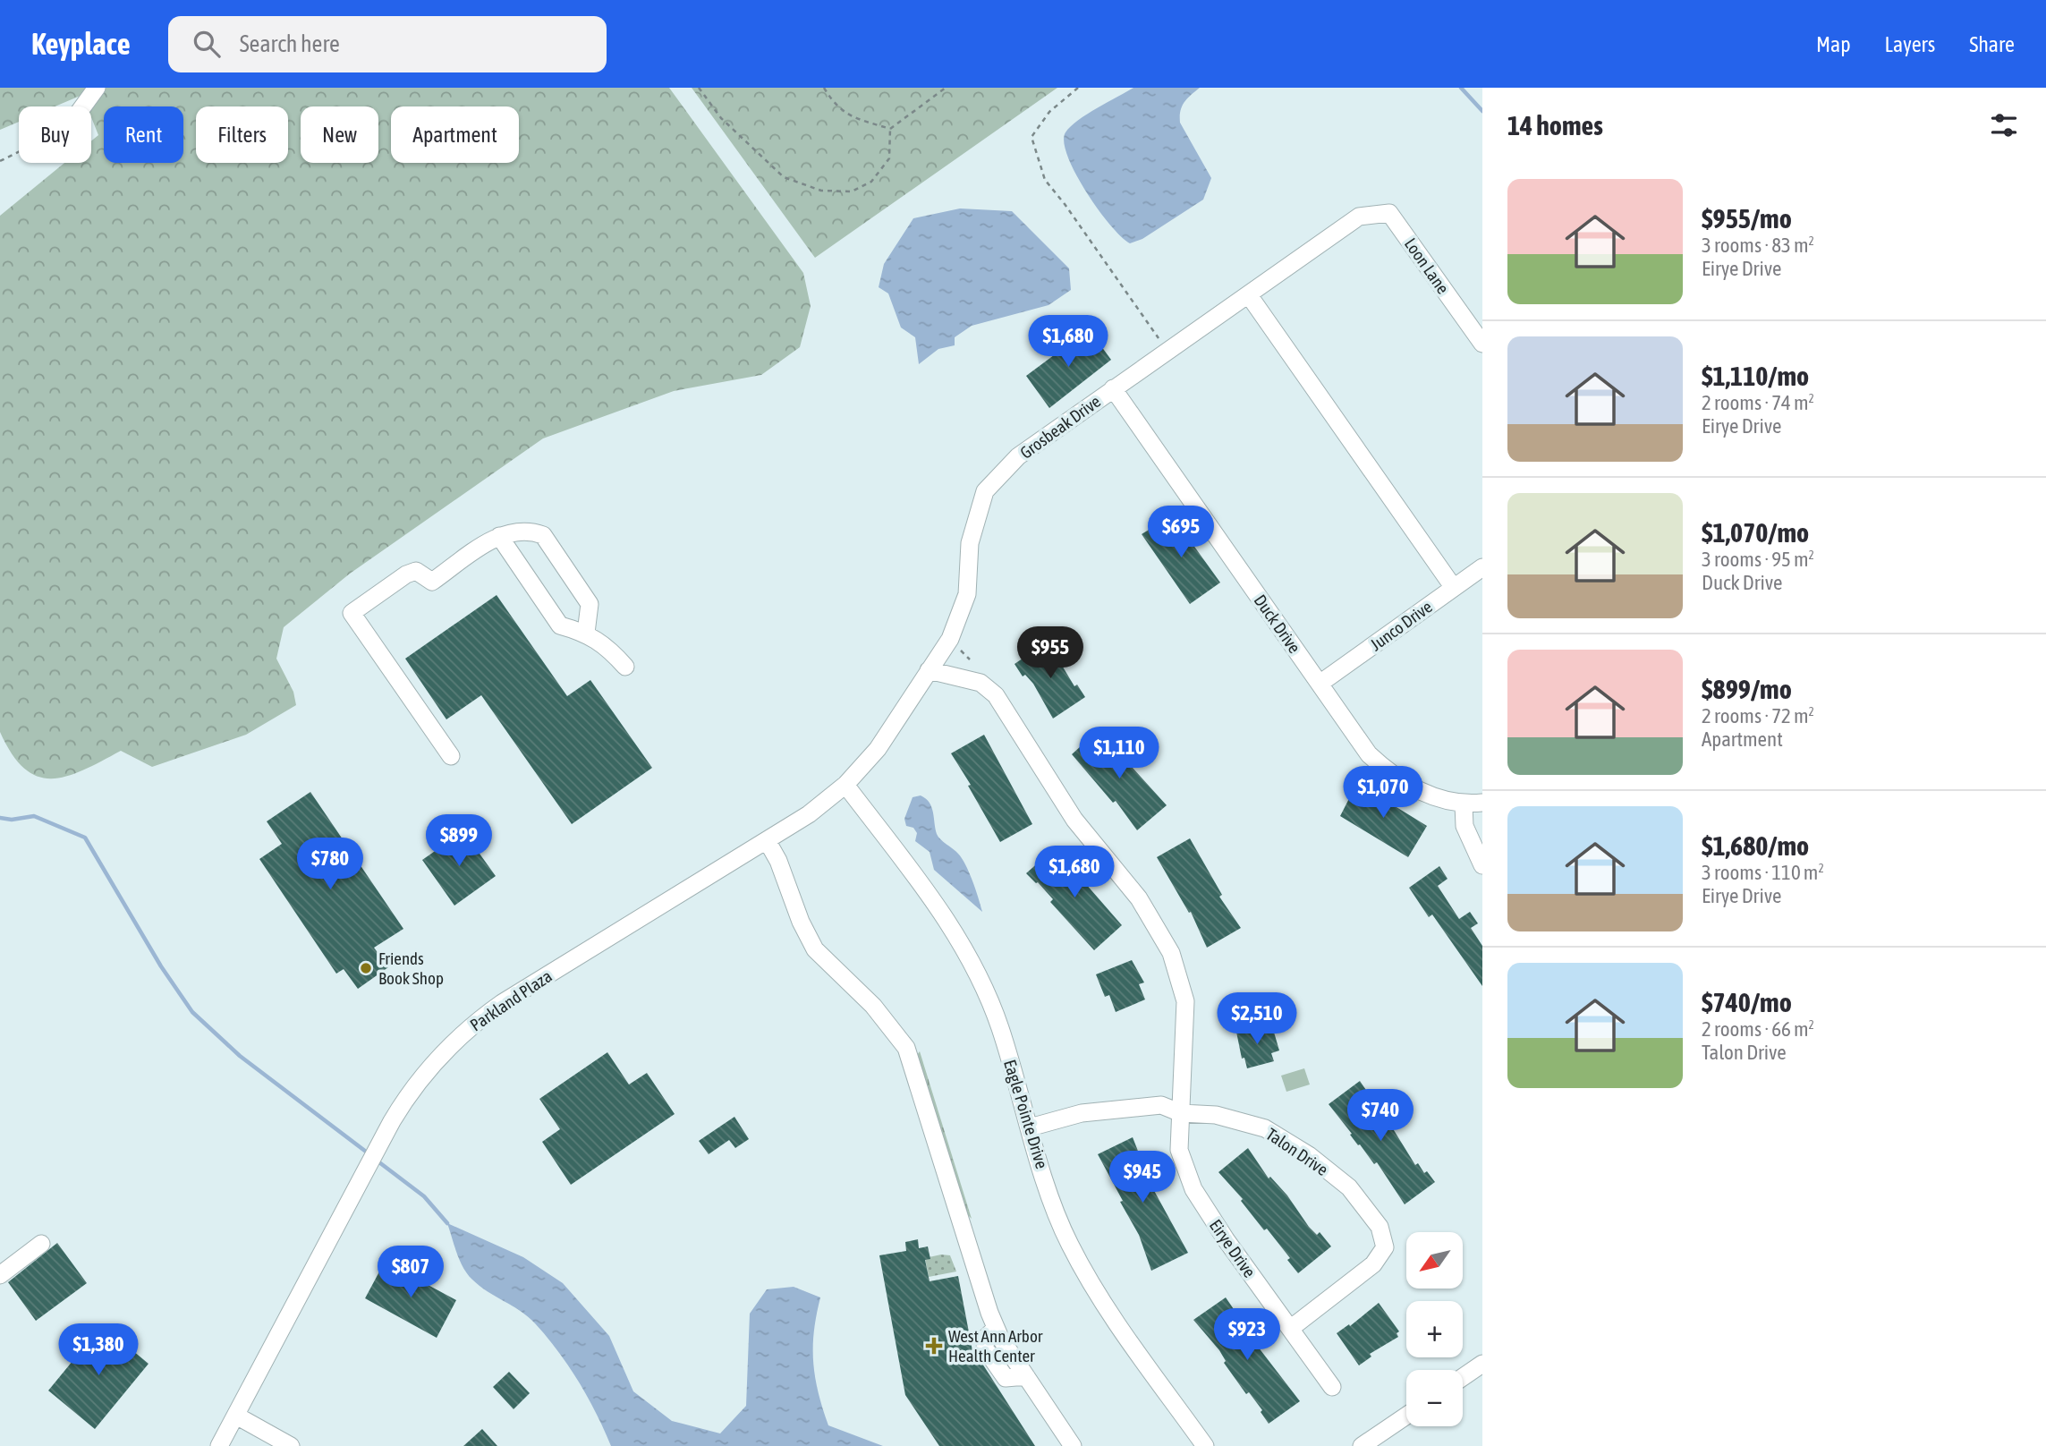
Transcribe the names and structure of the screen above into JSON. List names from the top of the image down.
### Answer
{
  "streets": {
    "street": [
      "Loon Lane",
      "Grosbeak Drive",
      "Duck Drive",
      "Junco Drive",
      "Parkland Plaza",
      "Eagle Pointe Drive",
      "Talon Drive",
      "Eirye Drive"
    ]
  },
  "crossings": [
    ["Loon Lane", "Grosbeak Drive"],
    ["Grosbeak Drive", "Duck Drive"],
    ["Grosbeak Drive", "Parkland Plaza"],
    ["Grosbeak Drive", "Eirye Drive"],
    ["Duck Drive", "Junco Drive"],
    ["Parkland Plaza", "Eagle Pointe Drive"],
    ["Parkland Plaza", "Eirye Drive"],
    ["Eagle Pointe Drive", "Talon Drive"],
    ["Talon Drive", "Eirye Drive"]
  ],
  "places": {
    "other": ["Friends Book Shop"],
    "health": ["West Ann Arbor Health Center"]
  },
  "north": "bottom left",
  "page": {
    "header": "Keyplace",
    "search": "Search here",
    "nav": ["Map", "Layers", "Share"],
    "heading": "14 homes",
    "chip": [
      "Buy",
      "Rent",
      "Filters",
      "New",
      "Apartment"
    ],
    "list": [
      {
        "name": "$955/mo",
        "note": "3 rooms · 83 m² · Eirye Drive"
      },
      {
        "name": "$1,110/mo",
        "note": "2 rooms · 74 m² · Eirye Drive"
      },
      {
        "name": "$1,070/mo",
        "note": "3 rooms · 95 m² · Duck Drive"
      },
      {
        "name": "$899/mo",
        "note": "2 rooms · 72 m² · Apartment"
      },
      {
        "name": "$1,680/mo",
        "note": "3 rooms · 110 m² · Eirye Drive"
      },
      {
        "name": "$740/mo",
        "note": "2 rooms · 66 m² · Talon Drive"
      }
    ],
    "price": [
      "$1,680",
      "$695",
      "$955",
      "$1,110",
      "$1,070",
      "$899",
      "$780",
      "$1,680",
      "$2,510",
      "$740",
      "$945",
      "$807",
      "$923",
      "$1,380"
    ],
    "map_buttons": ["+", "−"]
  }
}
